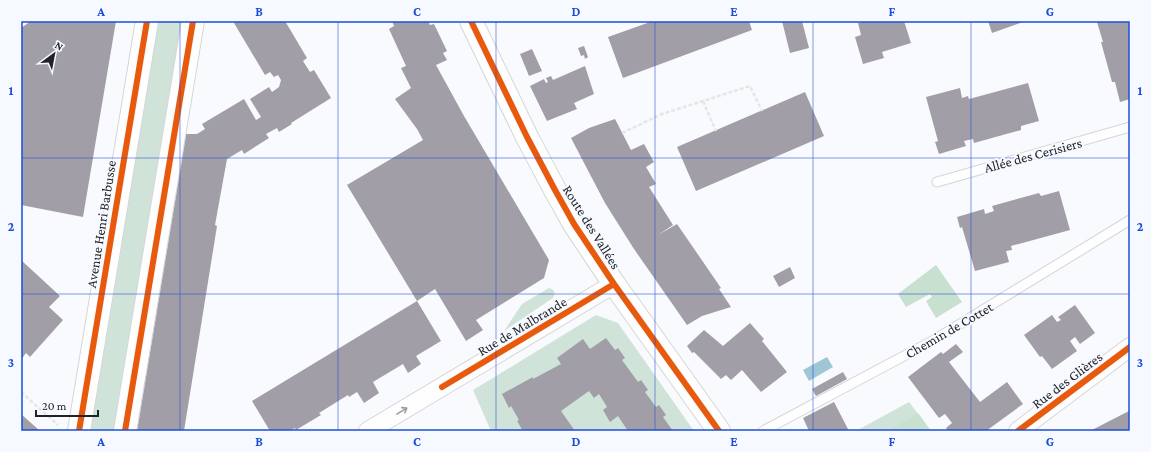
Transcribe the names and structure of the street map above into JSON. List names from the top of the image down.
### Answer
{
  "streets": {
    "street": [
      "Avenue Henri Barbusse",
      "Route des Vallées",
      "Rue de Malbrande",
      "Rue des Glières"
    ],
    "lane": ["Allée des Cerisiers", "Chemin de Cottet"]
  },
  "crossings": [
    ["Route des Vallées", "Rue de Malbrande"]
  ],
  "one_way": ["Rue de Malbrande"],
  "scale_bar": "20 m",
  "north": "top right",
  "grid": {
    "columns": [
      "A",
      "B",
      "C",
      "D",
      "E",
      "F",
      "G"
    ],
    "rows": ["1", "2", "3"]
  }
}
